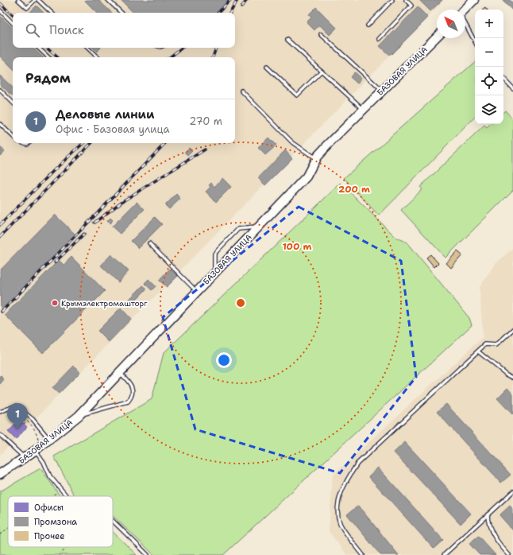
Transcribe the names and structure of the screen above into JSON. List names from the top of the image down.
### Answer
{
  "streets": {
    "street": ["БАЗОВАЯ УЛИЦА"]
  },
  "places": ["Крымэлектромашторг"],
  "legend": ["Офисы", "Промзона", "Прочее"],
  "north": "top left",
  "page": {
    "map_buttons": ["+", "−"],
    "search": "Поиск",
    "heading": "Рядом",
    "list": [
      {
        "mark": "1",
        "name": "Деловые линии",
        "note": "Офис · Базовая улица",
        "value": "270 m"
      }
    ],
    "pins": "1"
  },
  "rings": ["200 m", "100 m"]
}
